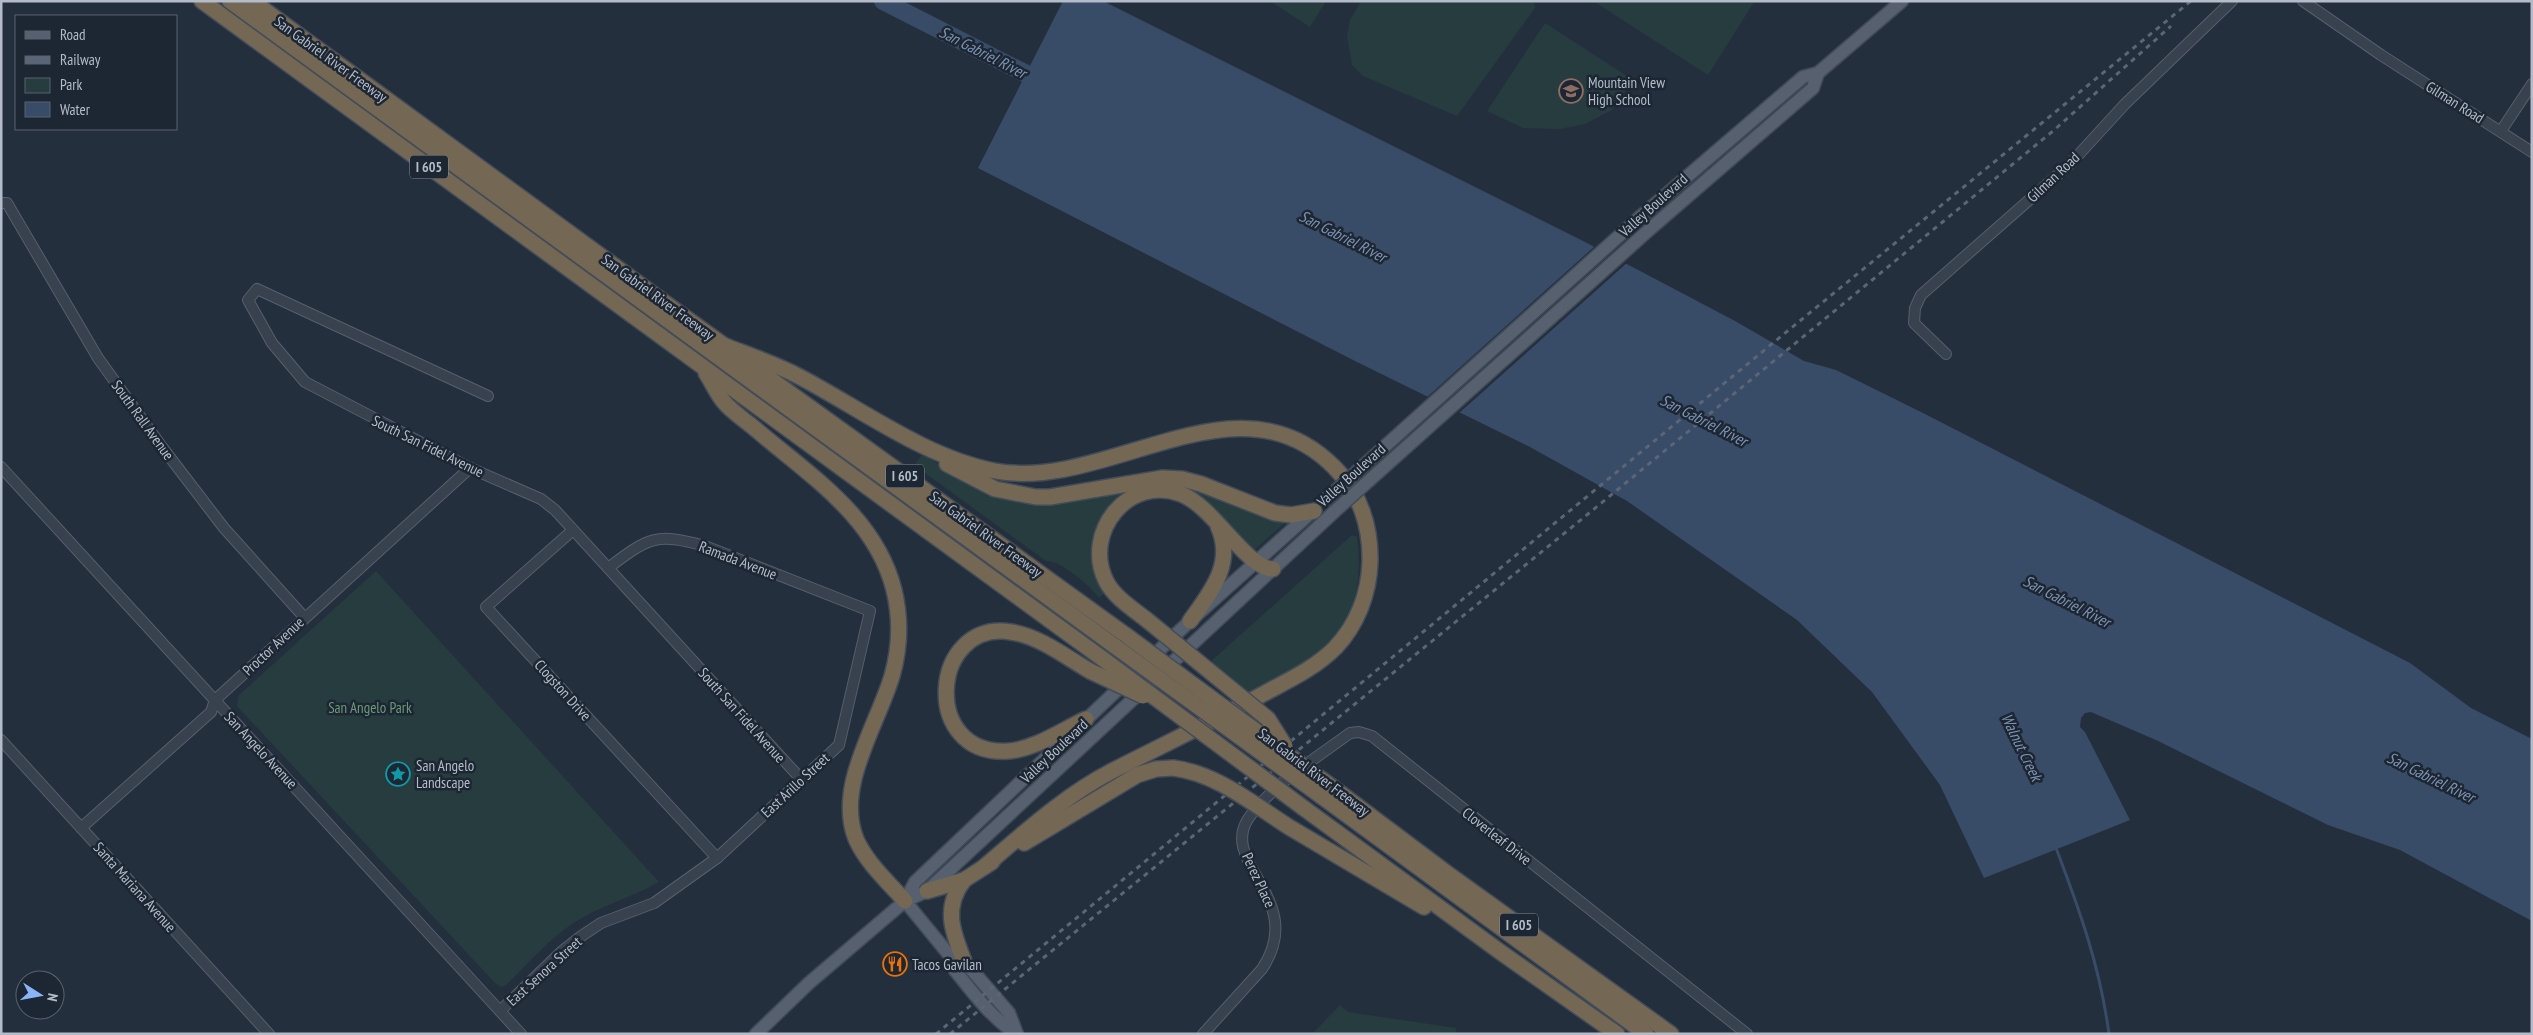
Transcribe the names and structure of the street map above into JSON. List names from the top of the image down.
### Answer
{
  "streets": {
    "highway": ["San Gabriel River Freeway", "I 605"],
    "main road": ["Valley Boulevard"],
    "street": [
      "Gilman Road",
      "South Rall Avenue",
      "South San Fidel Avenue",
      "Ramada Avenue",
      "Proctor Avenue",
      "Clogston Drive",
      "San Angelo Avenue",
      "East Arillo Street",
      "Cloverleaf Drive",
      "Perez Place",
      "Santa Mariana Avenue",
      "East Senora Street"
    ]
  },
  "crossings": [
    ["South Rall Avenue", "Proctor Avenue"],
    ["South San Fidel Avenue", "Ramada Avenue"],
    ["South San Fidel Avenue", "Proctor Avenue"],
    ["South San Fidel Avenue", "Clogston Drive"],
    ["South San Fidel Avenue", "East Arillo Street"],
    ["Ramada Avenue", "East Arillo Street"],
    ["Proctor Avenue", "San Angelo Avenue"],
    ["Proctor Avenue", "Santa Mariana Avenue"],
    ["Clogston Drive", "East Arillo Street"],
    ["Clogston Drive", "East Senora Street"],
    ["San Angelo Avenue", "East Senora Street"],
    ["East Arillo Street", "East Senora Street"],
    ["Cloverleaf Drive", "Perez Place"]
  ],
  "water": ["San Gabriel River", "Walnut Creek"],
  "parks": ["San Angelo Park"],
  "places": {
    "school or university": ["Mountain View High School"],
    "place": ["San Angelo Landscape"],
    "restaurant": ["Tacos Gavilan"]
  },
  "legend": [
    "Road",
    "Railway",
    "Park",
    "Water"
  ],
  "north": "right"
}
